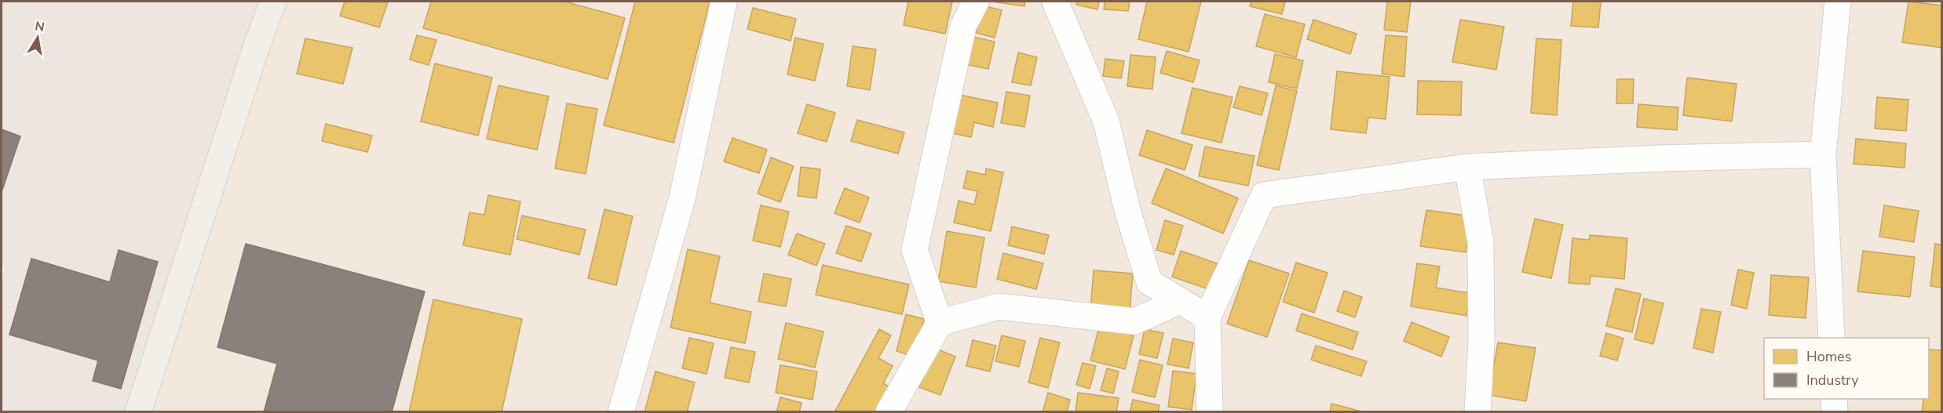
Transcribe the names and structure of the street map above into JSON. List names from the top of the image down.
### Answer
{
  "legend": ["Homes", "Industry"],
  "north": "top"
}
